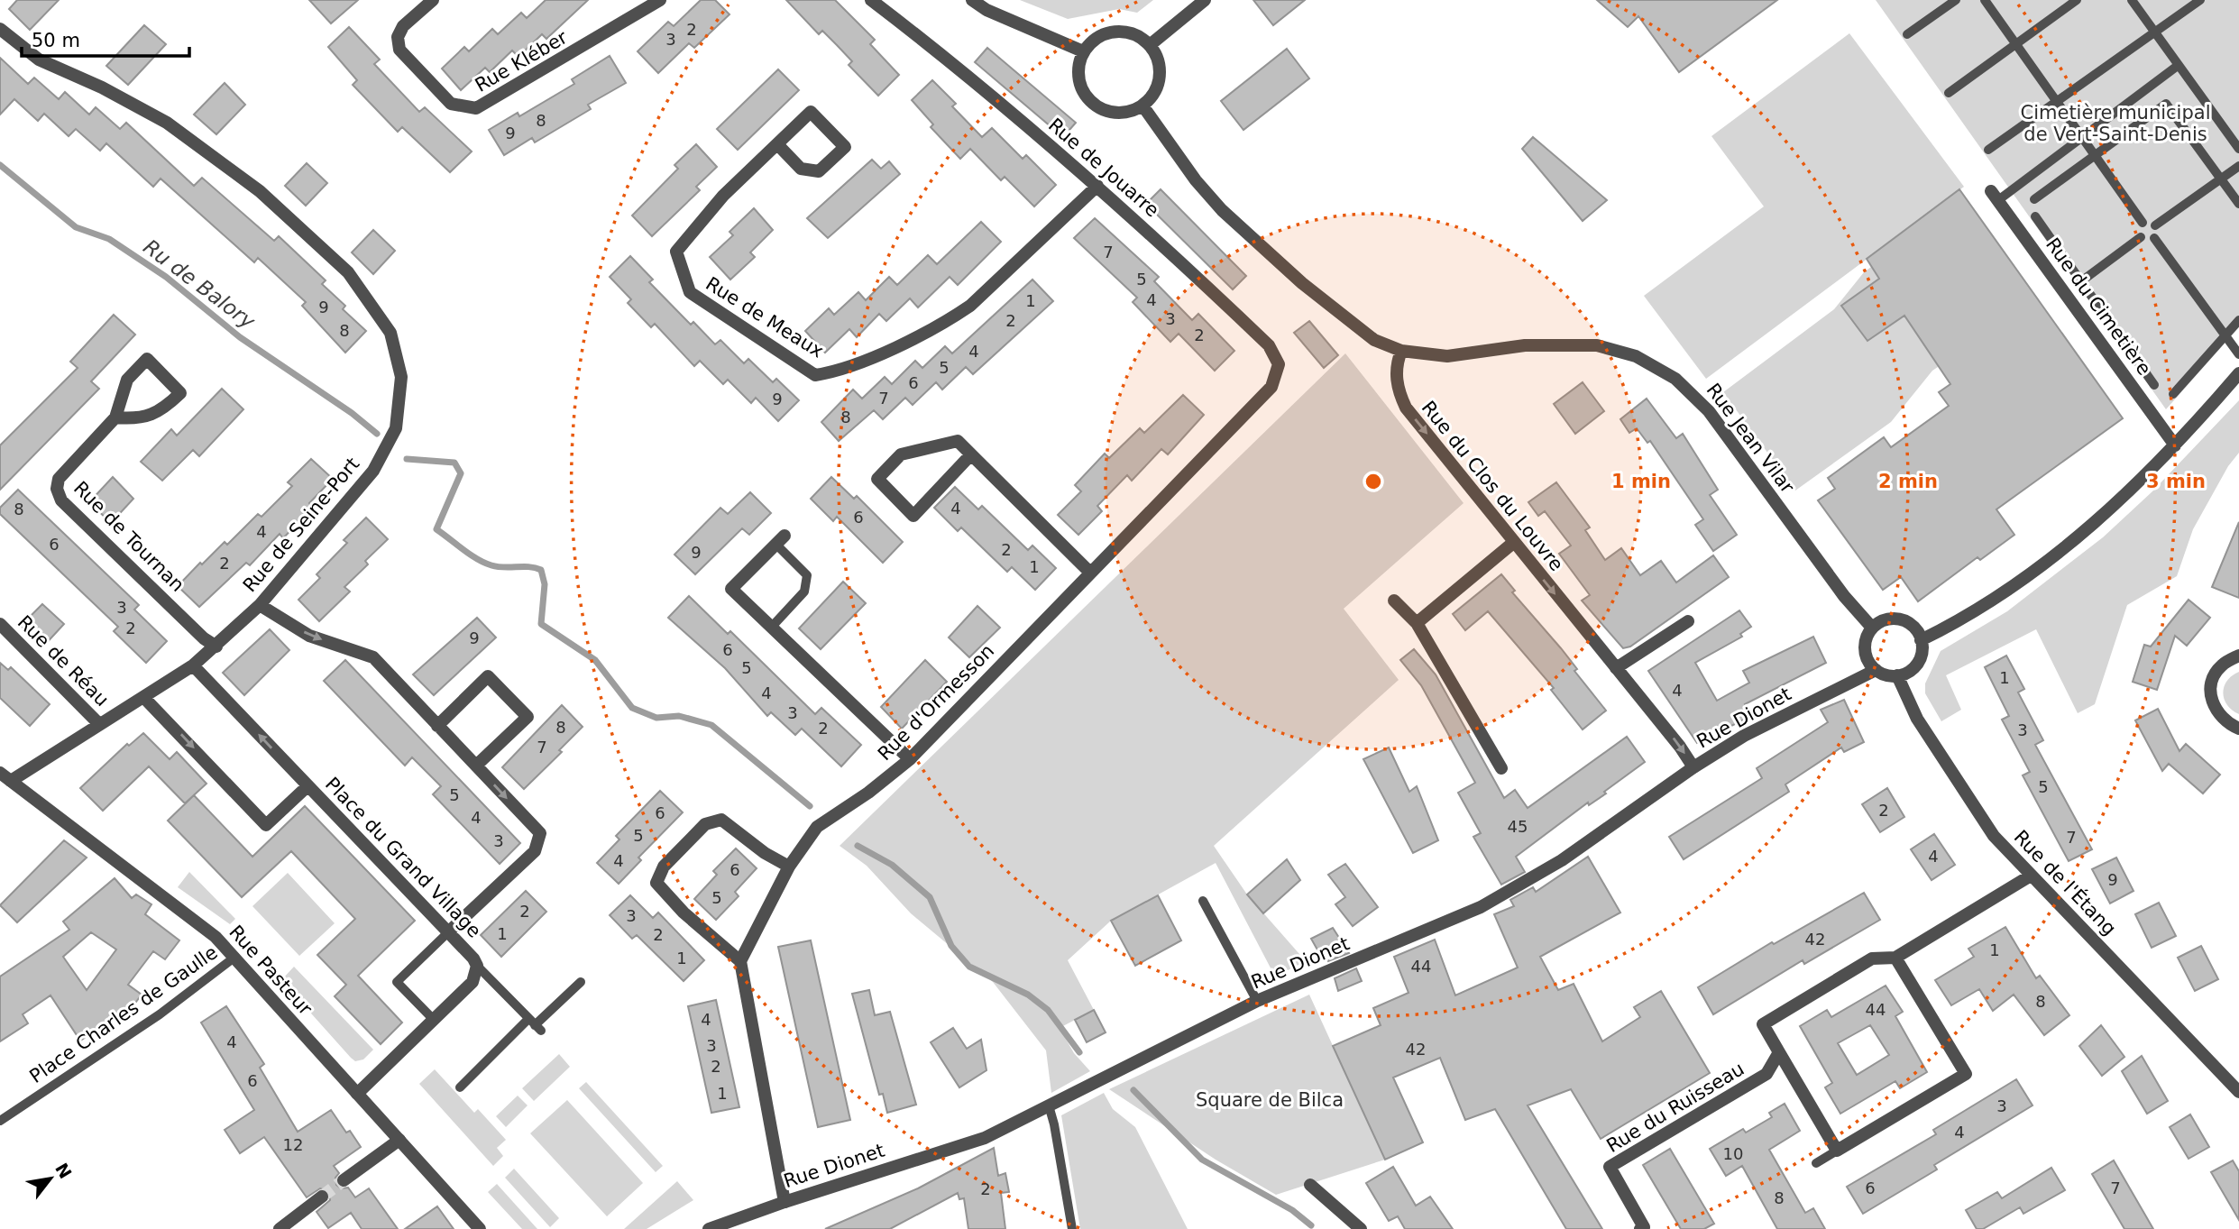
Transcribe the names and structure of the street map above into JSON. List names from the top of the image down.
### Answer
{
  "streets": {
    "street": [
      "Rue Kléber",
      "Rue de Jouarre",
      "Rue du Cimetière",
      "Rue de Meaux",
      "Rue Jean Vilar",
      "Rue du Clos du Louvre",
      "Rue de Seine-Port",
      "Rue de Tournan",
      "Rue de Réau",
      "Rue d'Ormesson",
      "Rue Dionet",
      "Place du Grand Village",
      "Rue de l'Étang",
      "Rue Pasteur",
      "Rue du Ruisseau"
    ],
    "lane": ["Place Charles de Gaulle"]
  },
  "crossings": [
    ["Rue de Jouarre", "Rue de Meaux"],
    ["Rue de Jouarre", "Rue d'Ormesson"],
    ["Rue Jean Vilar", "Rue du Clos du Louvre"],
    ["Rue Jean Vilar", "Rue Dionet"],
    ["Rue Jean Vilar", "Rue de l'Étang"],
    ["Rue du Clos du Louvre", "Rue Dionet"],
    ["Rue de Seine-Port", "Rue de Tournan"],
    ["Rue de Seine-Port", "Rue de Réau"],
    ["Rue de Seine-Port", "Place du Grand Village"],
    ["Rue de Seine-Port", "Rue Pasteur"],
    ["Rue Dionet", "Rue de l'Étang"],
    ["Place du Grand Village", "Rue Pasteur"],
    ["Rue Pasteur", "Place Charles de Gaulle"]
  ],
  "one_way": ["Rue du Clos du Louvre"],
  "water": ["Ru de Balory"],
  "parks": ["Cimetière municipal de Vert-Saint-Denis", "Square de Bilca"],
  "house_numbers": [
    "2",
    "3",
    "8",
    "9",
    "7",
    "5",
    "4",
    "1",
    "9",
    "3",
    "2",
    "8",
    "2",
    "4",
    "5",
    "6",
    "7",
    "9",
    "8",
    "4",
    "8",
    "6",
    "4",
    "6",
    "2",
    "9",
    "2",
    "1",
    "3",
    "2",
    "9",
    "6",
    "5",
    "1",
    "4",
    "4",
    "3",
    "8",
    "2",
    "3",
    "7",
    "5",
    "5",
    "2",
    "6",
    "4",
    "45",
    "5",
    "7",
    "3",
    "4",
    "4",
    "6",
    "9",
    "5",
    "2",
    "3",
    "1",
    "2",
    "42",
    "1",
    "1",
    "44",
    "8",
    "44",
    "4",
    "4",
    "3",
    "42",
    "2",
    "6",
    "1",
    "3",
    "4",
    "12",
    "10",
    "6",
    "7",
    "2",
    "8"
  ],
  "scale_bar": "50 m",
  "north": "top right",
  "rings": ["1 min", "2 min", "3 min"]
}
